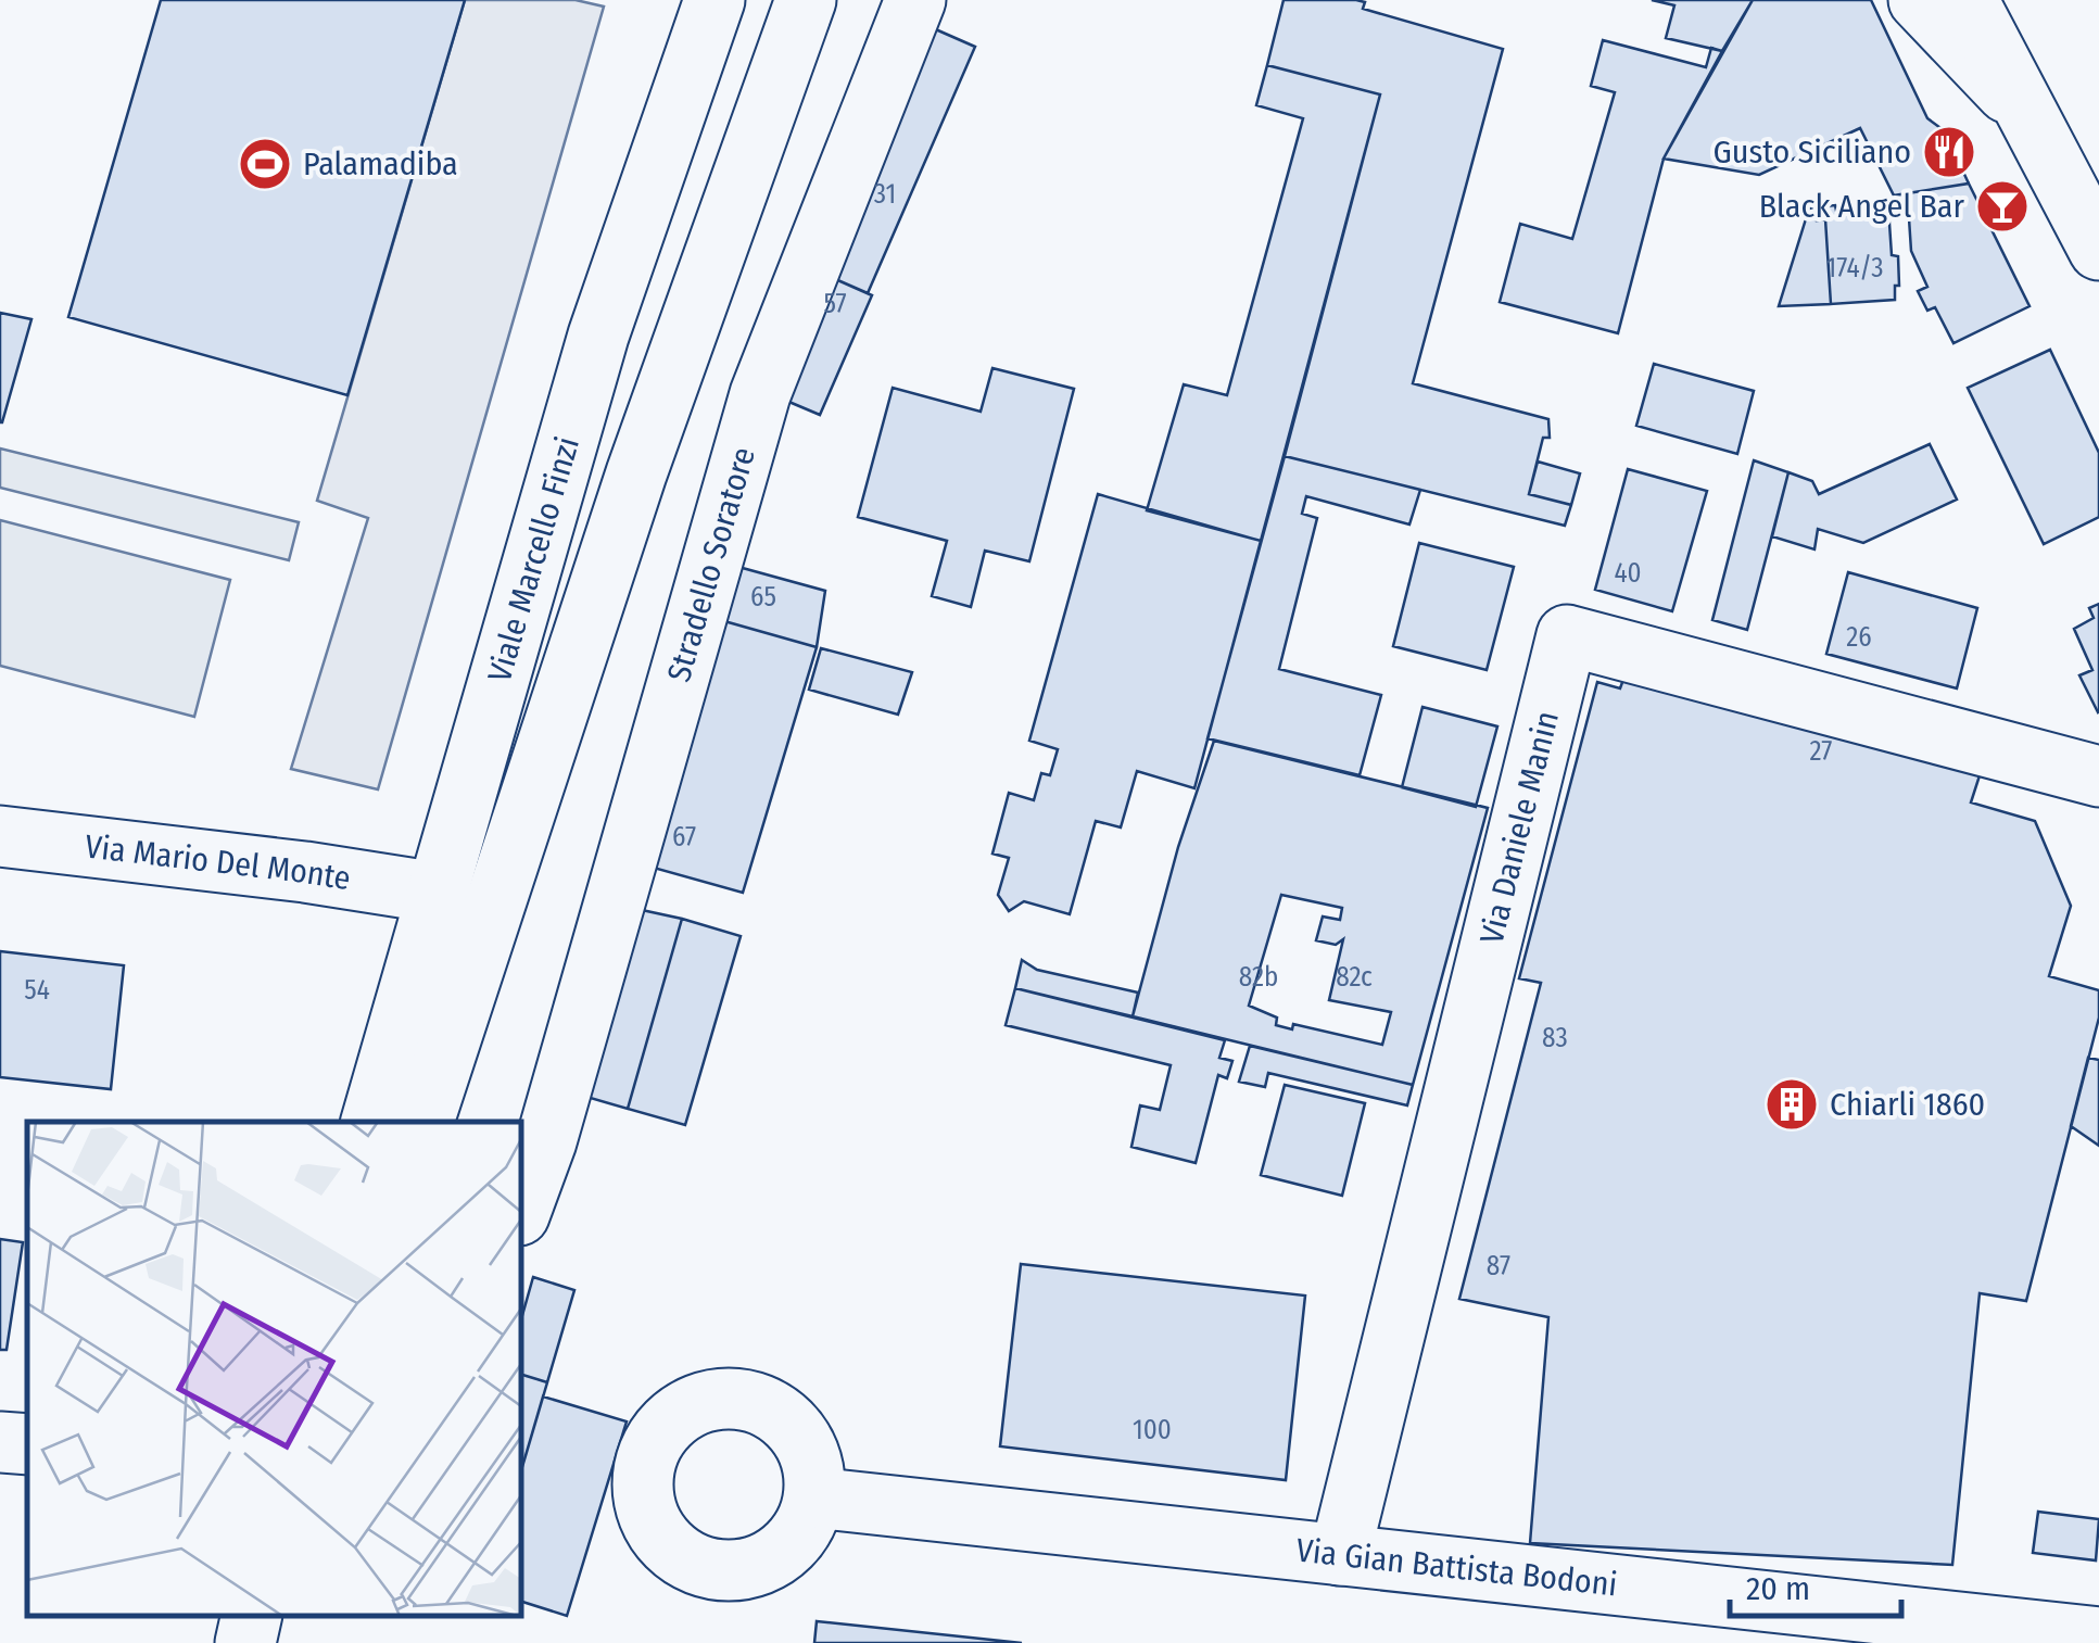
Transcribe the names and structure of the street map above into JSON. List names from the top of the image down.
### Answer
{
  "streets": {
    "street": [
      "Viale Marcello Finzi",
      "Stradello Soratore",
      "Via Daniele Manin",
      "Via Mario Del Monte",
      "Via Gian Battista Bodoni"
    ]
  },
  "crossings": [
    ["Viale Marcello Finzi", "Via Mario Del Monte"],
    ["Via Daniele Manin", "Via Gian Battista Bodoni"]
  ],
  "places": {
    "restaurant": ["Gusto Siciliano"],
    "sports": ["Palamadiba"],
    "bar": ["Black Angel Bar"],
    "building": ["Chiarli 1860"]
  },
  "house_numbers": [
    "31",
    "174/3",
    "57",
    "40",
    "65",
    "26",
    "27",
    "67",
    "82b",
    "82c",
    "54",
    "83",
    "87",
    "100"
  ],
  "scale_bar": "20 m"
}
